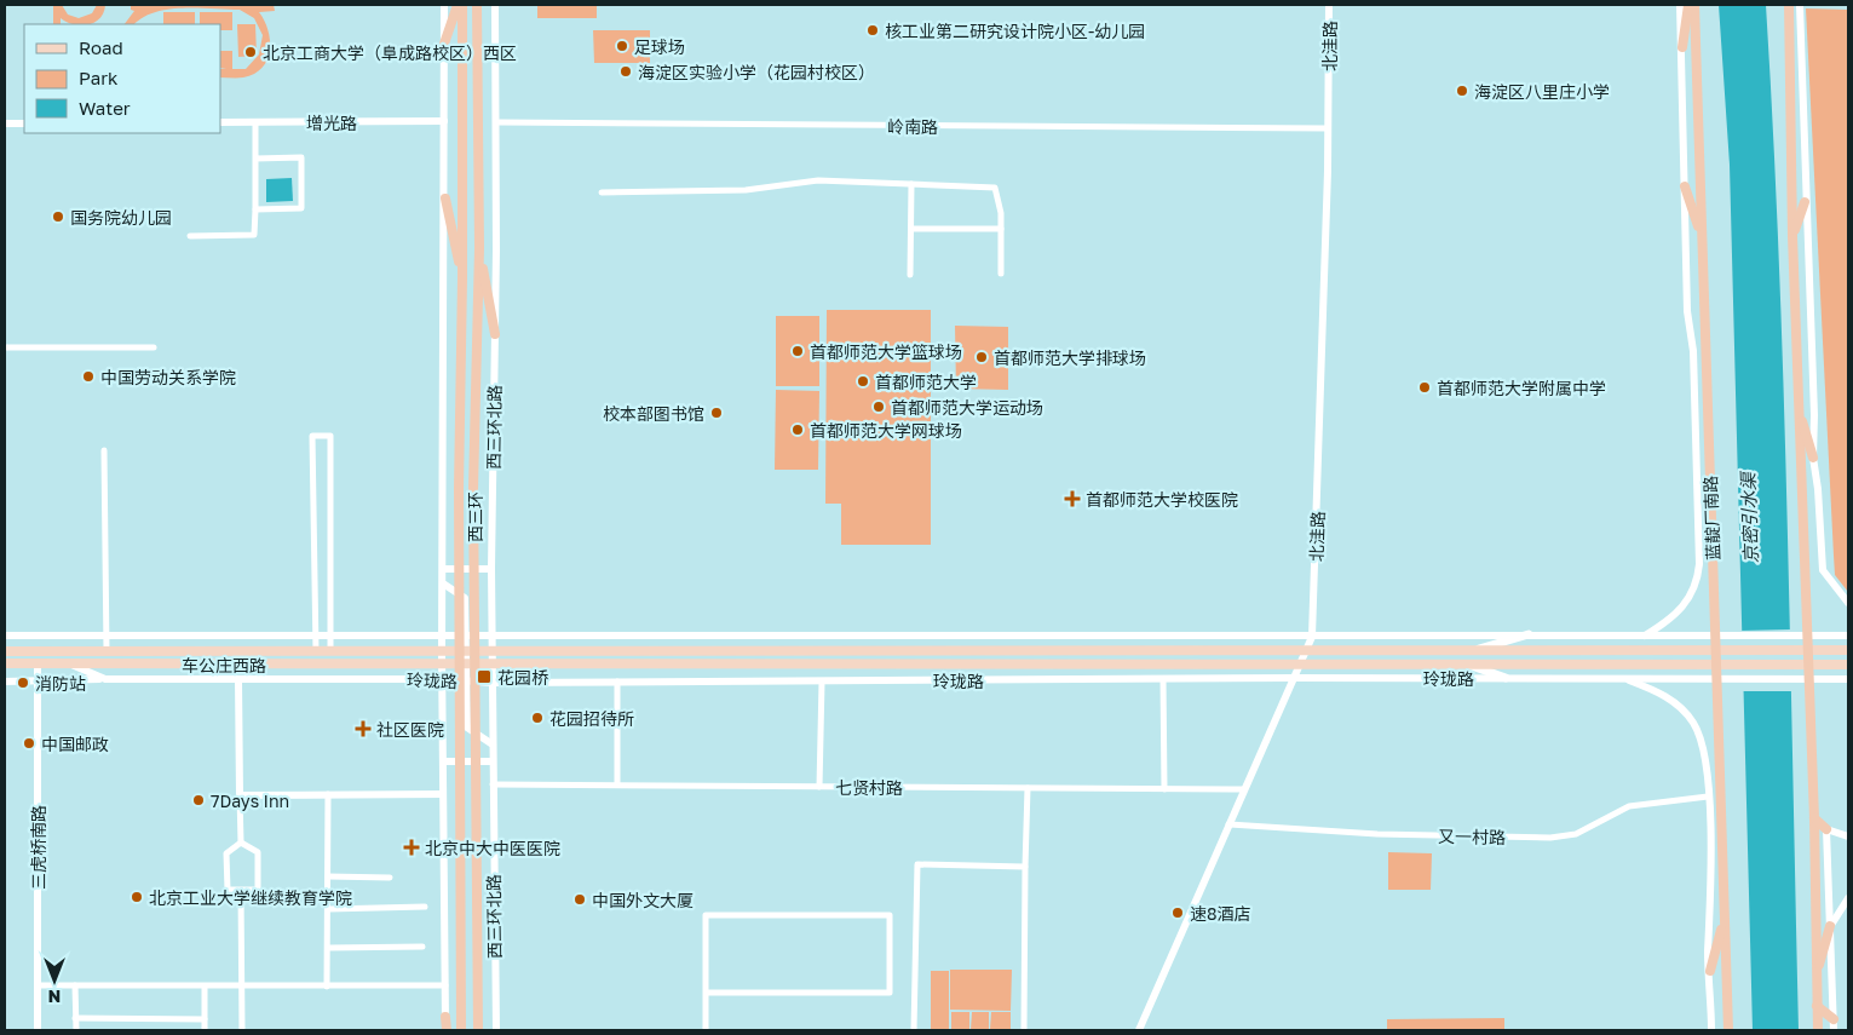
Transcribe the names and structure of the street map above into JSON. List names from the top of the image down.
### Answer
{
  "streets": {
    "highway": ["西三环", "蓝靛厂南路"],
    "main road": ["车公庄西路", "玲珑路"],
    "street": [
      "北洼路",
      "增光路",
      "岭南路",
      "西三环北路",
      "七贤村路",
      "又一村路",
      "三虎桥南路"
    ]
  },
  "crossings": [
    ["北洼路", "岭南路"],
    ["北洼路", "玲珑路"],
    ["北洼路", "七贤村路"],
    ["北洼路", "又一村路"],
    ["岭南路", "西三环北路"],
    ["西三环北路", "玲珑路"],
    ["西三环北路", "七贤村路"],
    ["车公庄西路", "玲珑路"],
    ["车公庄西路", "三虎桥南路"]
  ],
  "water": ["京密引水渠"],
  "places": {
    "other": [
      "核工业第二研究设计院小区-幼儿园",
      "足球场",
      "北京工商大学（阜成路校区）西区",
      "海淀区实验小学（花园村校区）",
      "海淀区八里庄小学",
      "国务院幼儿园",
      "首都师范大学篮球场",
      "首都师范大学排球场",
      "中国劳动关系学院",
      "首都师范大学",
      "首都师范大学附属中学",
      "首都师范大学运动场",
      "校本部图书馆",
      "首都师范大学网球场",
      "消防站",
      "花园招待所",
      "中国邮政",
      "7Days Inn",
      "北京工业大学继续教育学院",
      "中国外文大厦",
      "速8酒店"
    ],
    "health": ["首都师范大学校医院", "社区医院", "北京中大中医医院"],
    "transit": ["花园桥"]
  },
  "legend": ["Road", "Park", "Water"],
  "north": "bottom"
}
